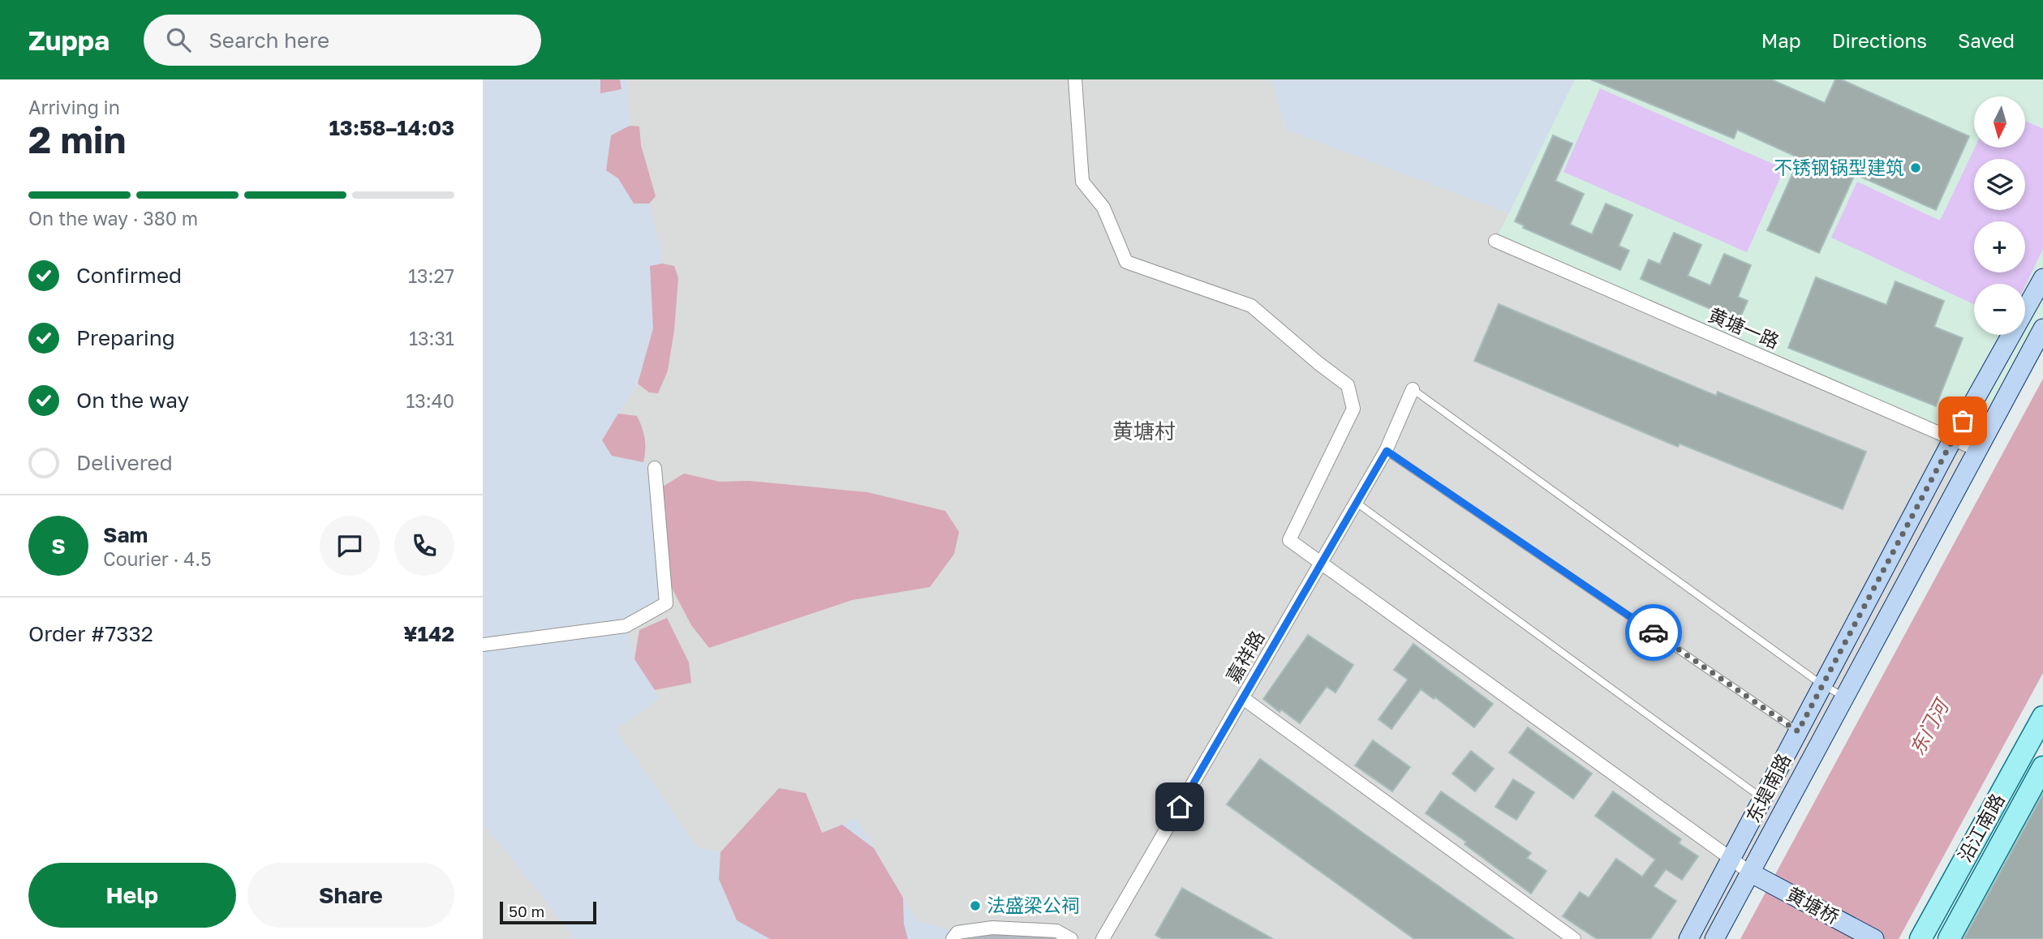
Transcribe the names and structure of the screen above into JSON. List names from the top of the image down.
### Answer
{
  "streets": {
    "main road": ["东堤南路", "沿江南路", "黄塘桥"],
    "street": ["黄塘一路", "嘉祥路"]
  },
  "crossings": [
    ["黄塘一路", "东堤南路"],
    ["东堤南路", "黄塘桥"]
  ],
  "districts": ["黄塘村"],
  "water": ["东门河"],
  "places": ["不锈钢锅型建筑", "法盛梁公祠"],
  "scale_bar": "50 m",
  "north": "bottom",
  "page": {
    "header": "Zuppa",
    "search": "Search here",
    "nav": ["Map", "Directions", "Saved"],
    "heading": ["2 min", "Arriving in", "13:58–14:03"],
    "panel": [
      "Sam",
      "Courier · 4.5",
      "Order #7332",
      "¥142"
    ],
    "map_buttons": ["+", "−"],
    "bar": "On the way · 380 m",
    "list": [
      ["Confirmed", "13:27"],
      ["Preparing", "13:31"],
      ["On the way", "13:40"],
      "Delivered"
    ],
    "round": "S",
    "buttons": ["Help", "Share"],
    "scale": "50 m"
  }
}
